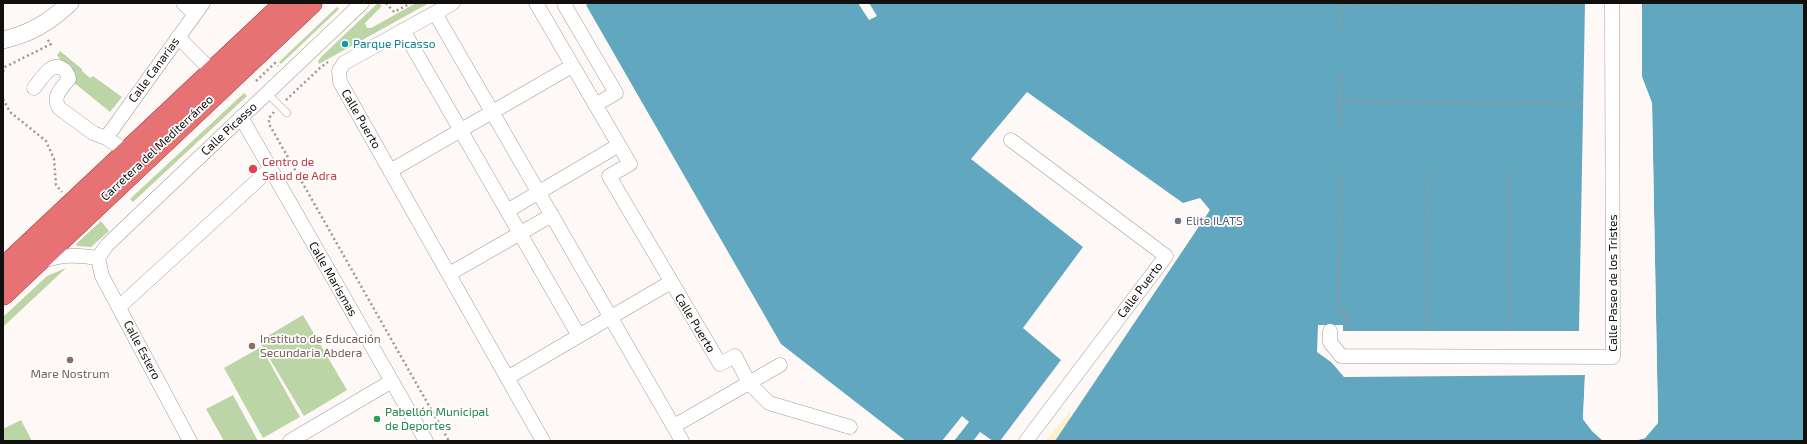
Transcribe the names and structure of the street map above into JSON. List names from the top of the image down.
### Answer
{
  "streets": {
    "highway": ["Carretera del Mediterráneo"],
    "street": [
      "Calle Canarias",
      "Calle Puerto",
      "Calle Picasso",
      "Calle Marismas",
      "Calle Paseo de los Tristes",
      "Calle Estero"
    ]
  },
  "crossings": [
    ["Calle Picasso", "Calle Marismas"],
    ["Calle Picasso", "Calle Estero"]
  ],
  "places": [
    "Parque Picasso",
    "Centro de Salud de Adra",
    "Elite ILATS",
    "Instituto de Educación Secundaria Abdera",
    "Mare Nostrum",
    "Pabellón Municipal de Deportes"
  ]
}
